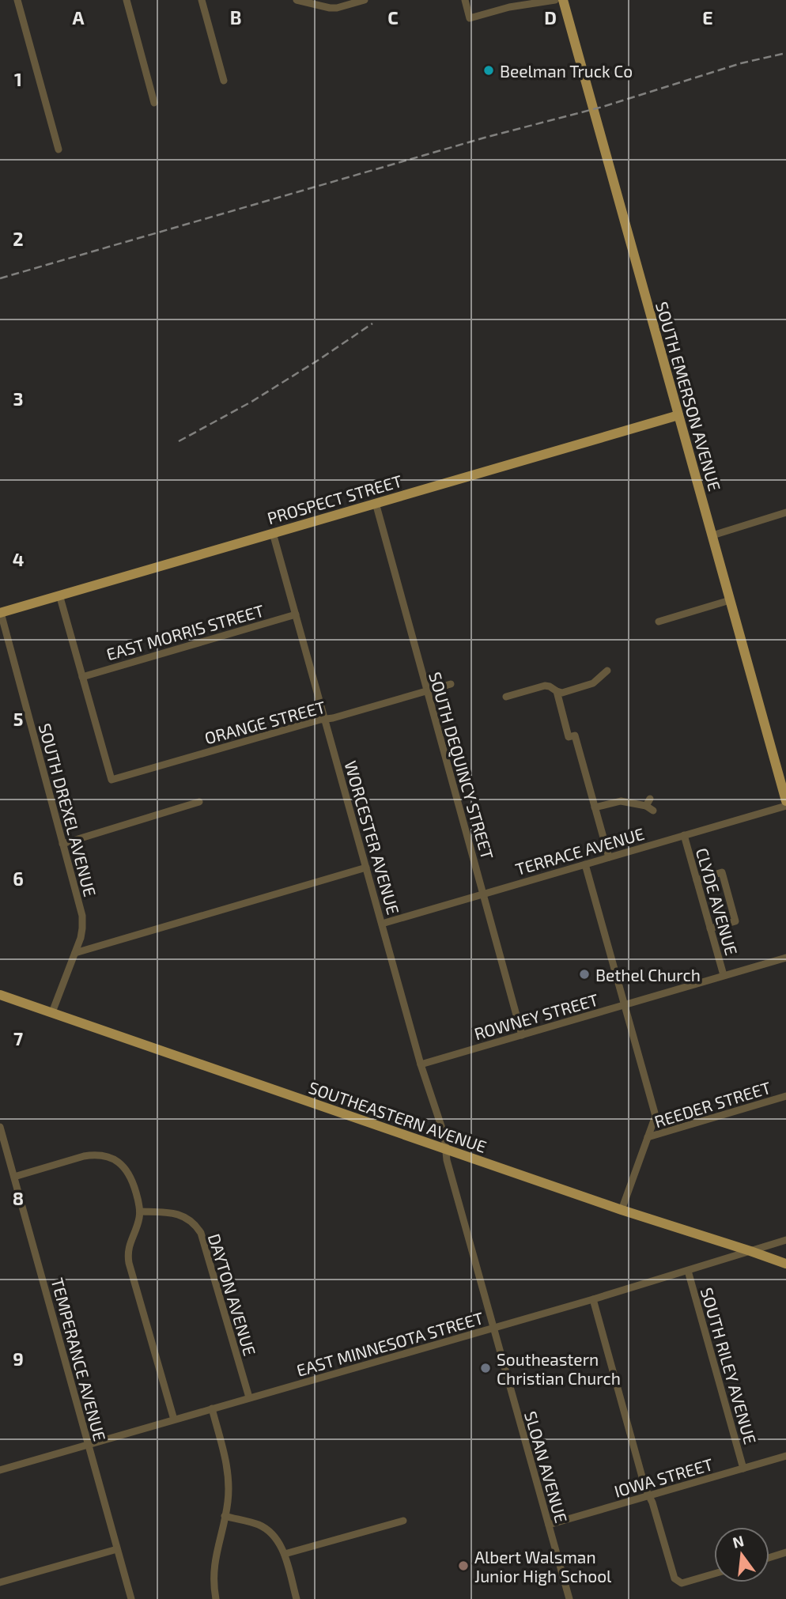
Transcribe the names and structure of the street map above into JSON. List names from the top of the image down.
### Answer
{
  "streets": {
    "main road": ["SOUTH EMERSON AVENUE", "PROSPECT STREET", "SOUTHEASTERN AVENUE"],
    "street": [
      "EAST MORRIS STREET",
      "ORANGE STREET",
      "SOUTH DEQUINCY STREET",
      "SOUTH DREXEL AVENUE",
      "WORCESTER AVENUE",
      "TERRACE AVENUE",
      "CLYDE AVENUE",
      "ROWNEY STREET",
      "REEDER STREET",
      "DAYTON AVENUE",
      "EAST MINNESOTA STREET",
      "TEMPERANCE AVENUE",
      "SOUTH RILEY AVENUE",
      "SLOAN AVENUE",
      "IOWA STREET"
    ]
  },
  "crossings": [
    ["SOUTH EMERSON AVENUE", "PROSPECT STREET"],
    ["PROSPECT STREET", "SOUTH DEQUINCY STREET"],
    ["PROSPECT STREET", "SOUTH DREXEL AVENUE"],
    ["PROSPECT STREET", "WORCESTER AVENUE"],
    ["EAST MORRIS STREET", "ORANGE STREET"],
    ["EAST MORRIS STREET", "WORCESTER AVENUE"],
    ["ORANGE STREET", "SOUTH DEQUINCY STREET"],
    ["ORANGE STREET", "WORCESTER AVENUE"],
    ["SOUTH DEQUINCY STREET", "TERRACE AVENUE"],
    ["SOUTH DEQUINCY STREET", "ROWNEY STREET"],
    ["SOUTH DREXEL AVENUE", "SOUTHEASTERN AVENUE"],
    ["WORCESTER AVENUE", "TERRACE AVENUE"],
    ["WORCESTER AVENUE", "ROWNEY STREET"],
    ["WORCESTER AVENUE", "SOUTHEASTERN AVENUE"],
    ["WORCESTER AVENUE", "SLOAN AVENUE"],
    ["TERRACE AVENUE", "CLYDE AVENUE"],
    ["CLYDE AVENUE", "ROWNEY STREET"],
    ["SOUTHEASTERN AVENUE", "EAST MINNESOTA STREET"],
    ["SOUTHEASTERN AVENUE", "SLOAN AVENUE"],
    ["DAYTON AVENUE", "EAST MINNESOTA STREET"],
    ["EAST MINNESOTA STREET", "TEMPERANCE AVENUE"],
    ["EAST MINNESOTA STREET", "SOUTH RILEY AVENUE"],
    ["EAST MINNESOTA STREET", "SLOAN AVENUE"],
    ["SOUTH RILEY AVENUE", "IOWA STREET"],
    ["SLOAN AVENUE", "IOWA STREET"]
  ],
  "places": [
    "Beelman Truck Co",
    "Bethel Church",
    "Southeastern Christian Church",
    "Albert Walsman Junior High School"
  ],
  "north": "top",
  "grid": {
    "columns": [
      "A",
      "B",
      "C",
      "D",
      "E"
    ],
    "rows": [
      "1",
      "2",
      "3",
      "4",
      "5",
      "6",
      "7",
      "8",
      "9"
    ]
  }
}
